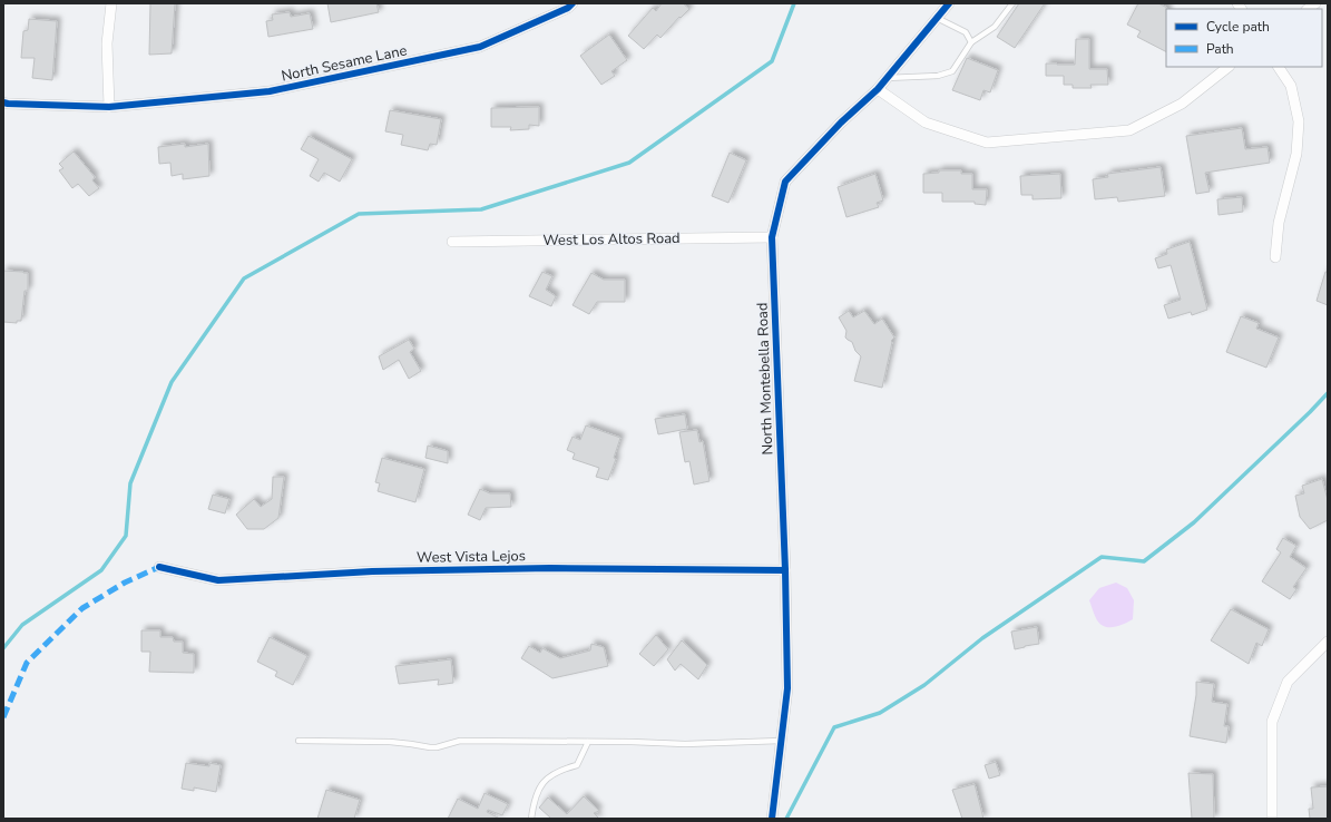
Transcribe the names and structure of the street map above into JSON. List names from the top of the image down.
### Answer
{
  "streets": {
    "street": [
      "North Sesame Lane",
      "West Los Altos Road",
      "North Montebella Road",
      "West Vista Lejos"
    ]
  },
  "crossings": [
    ["West Los Altos Road", "North Montebella Road"],
    ["North Montebella Road", "West Vista Lejos"]
  ],
  "legend": ["Cycle path", "Path"]
}
